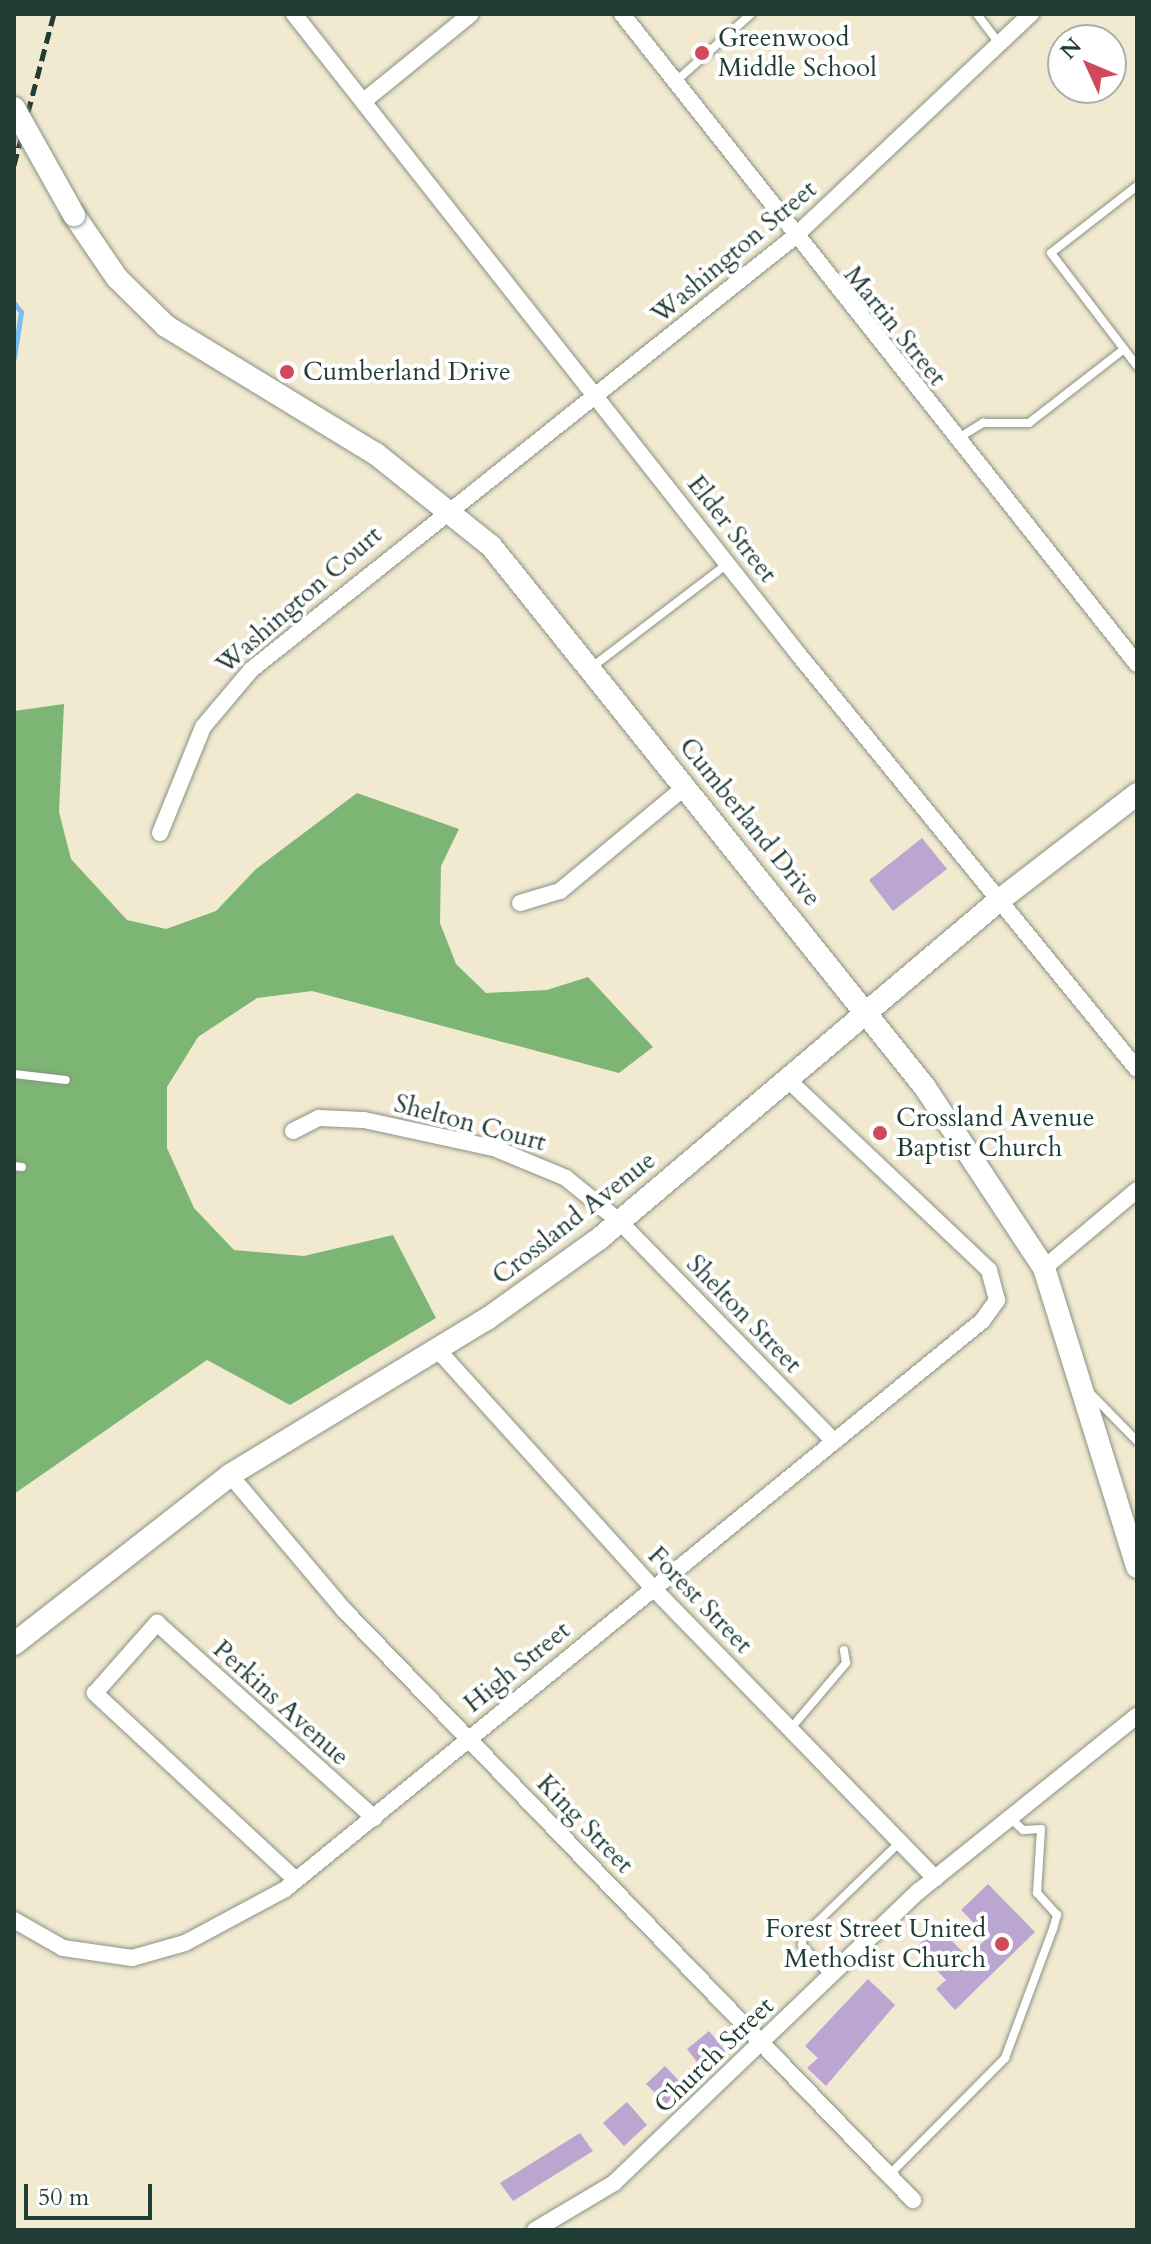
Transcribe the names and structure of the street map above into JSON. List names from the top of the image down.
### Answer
{
  "streets": {
    "main road": ["Cumberland Drive", "Crossland Avenue"],
    "street": [
      "Washington Street",
      "Martin Street",
      "Elder Street",
      "Washington Court",
      "Shelton Court",
      "Shelton Street",
      "Forest Street",
      "High Street",
      "Perkins Avenue",
      "King Street",
      "Church Street"
    ]
  },
  "crossings": [
    ["Washington Street", "Martin Street"],
    ["Washington Street", "Elder Street"],
    ["Washington Street", "Washington Court"],
    ["Washington Street", "Cumberland Drive"],
    ["Elder Street", "Crossland Avenue"],
    ["Washington Court", "Cumberland Drive"],
    ["Cumberland Drive", "Crossland Avenue"],
    ["Shelton Court", "Crossland Avenue"],
    ["Shelton Court", "Shelton Street"],
    ["Crossland Avenue", "Shelton Street"],
    ["Crossland Avenue", "Forest Street"],
    ["Crossland Avenue", "High Street"],
    ["Crossland Avenue", "King Street"],
    ["Shelton Street", "High Street"],
    ["Forest Street", "High Street"],
    ["Forest Street", "Church Street"],
    ["High Street", "Perkins Avenue"],
    ["High Street", "King Street"],
    ["King Street", "Church Street"]
  ],
  "places": [
    "Greenwood Middle School",
    "Cumberland Drive",
    "Crossland Avenue Baptist Church",
    "Forest Street United Methodist Church"
  ],
  "scale_bar": "50 m",
  "north": "top left"
}
